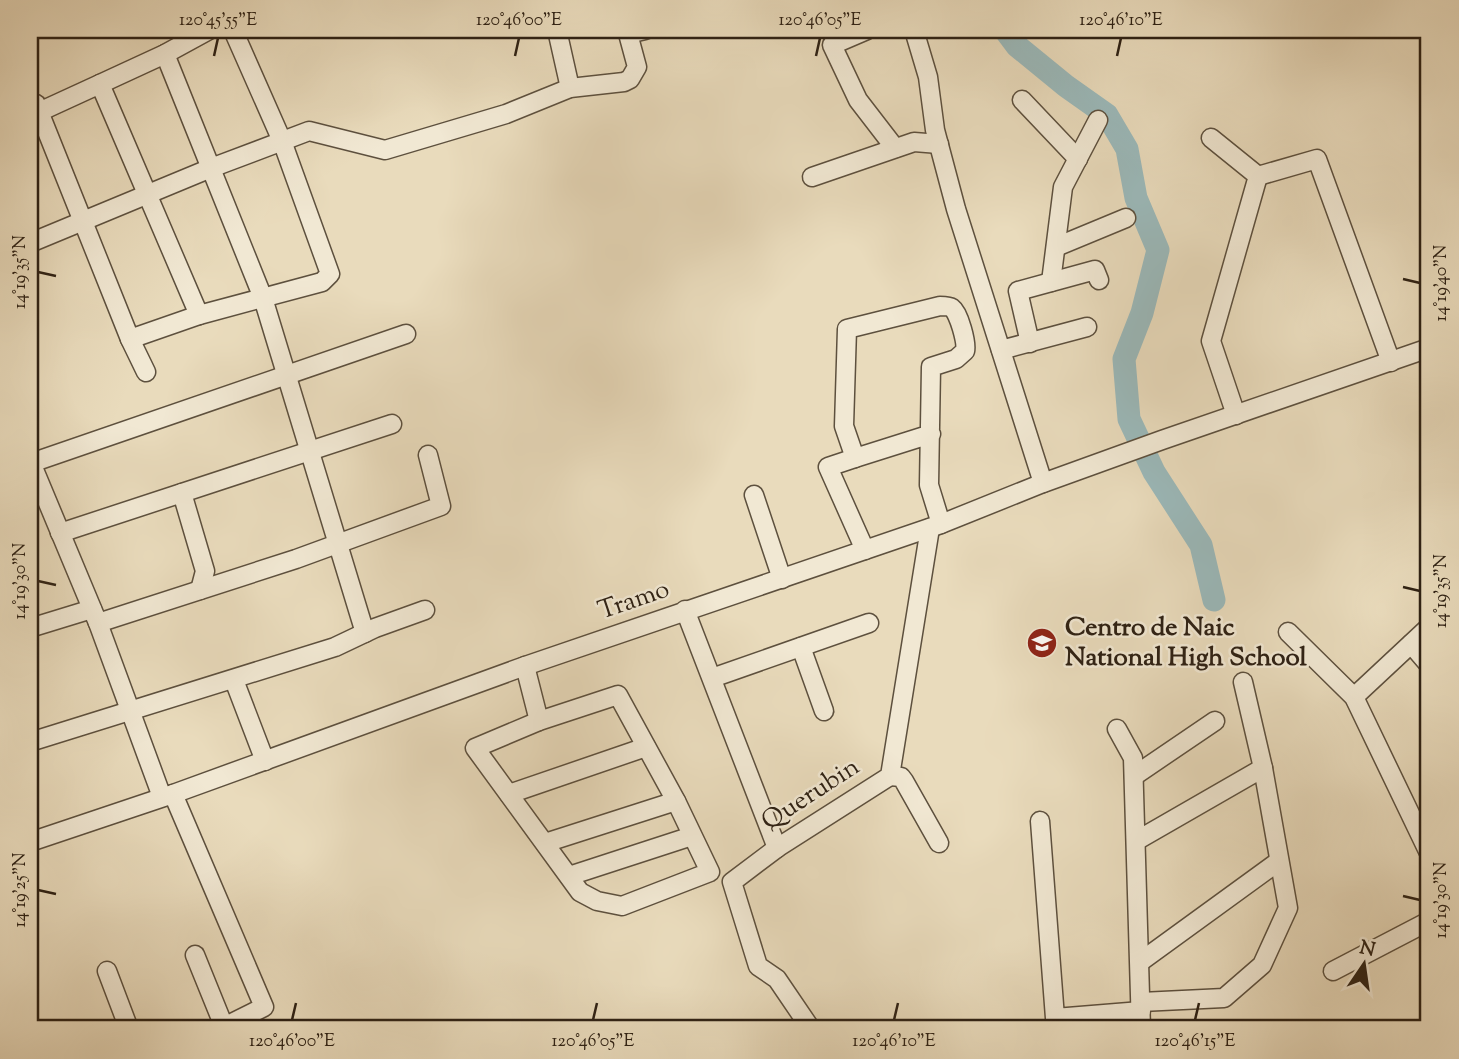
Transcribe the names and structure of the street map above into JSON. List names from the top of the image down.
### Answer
{
  "streets": {
    "street": ["Tramo", "Querubin"]
  },
  "crossings": [
    ["Tramo", "Querubin"]
  ],
  "places": {
    "school or university": ["Centro de Naic National High School"]
  },
  "north": "top",
  "coordinates": [
    "120°45'55\"E",
    "120°46'00\"E",
    "120°46'05\"E",
    "120°46'10\"E",
    "14°19'35\"N",
    "14°19'40\"N",
    "14°19'30\"N",
    "14°19'25\"N",
    "120°46'15\"E"
  ]
}
